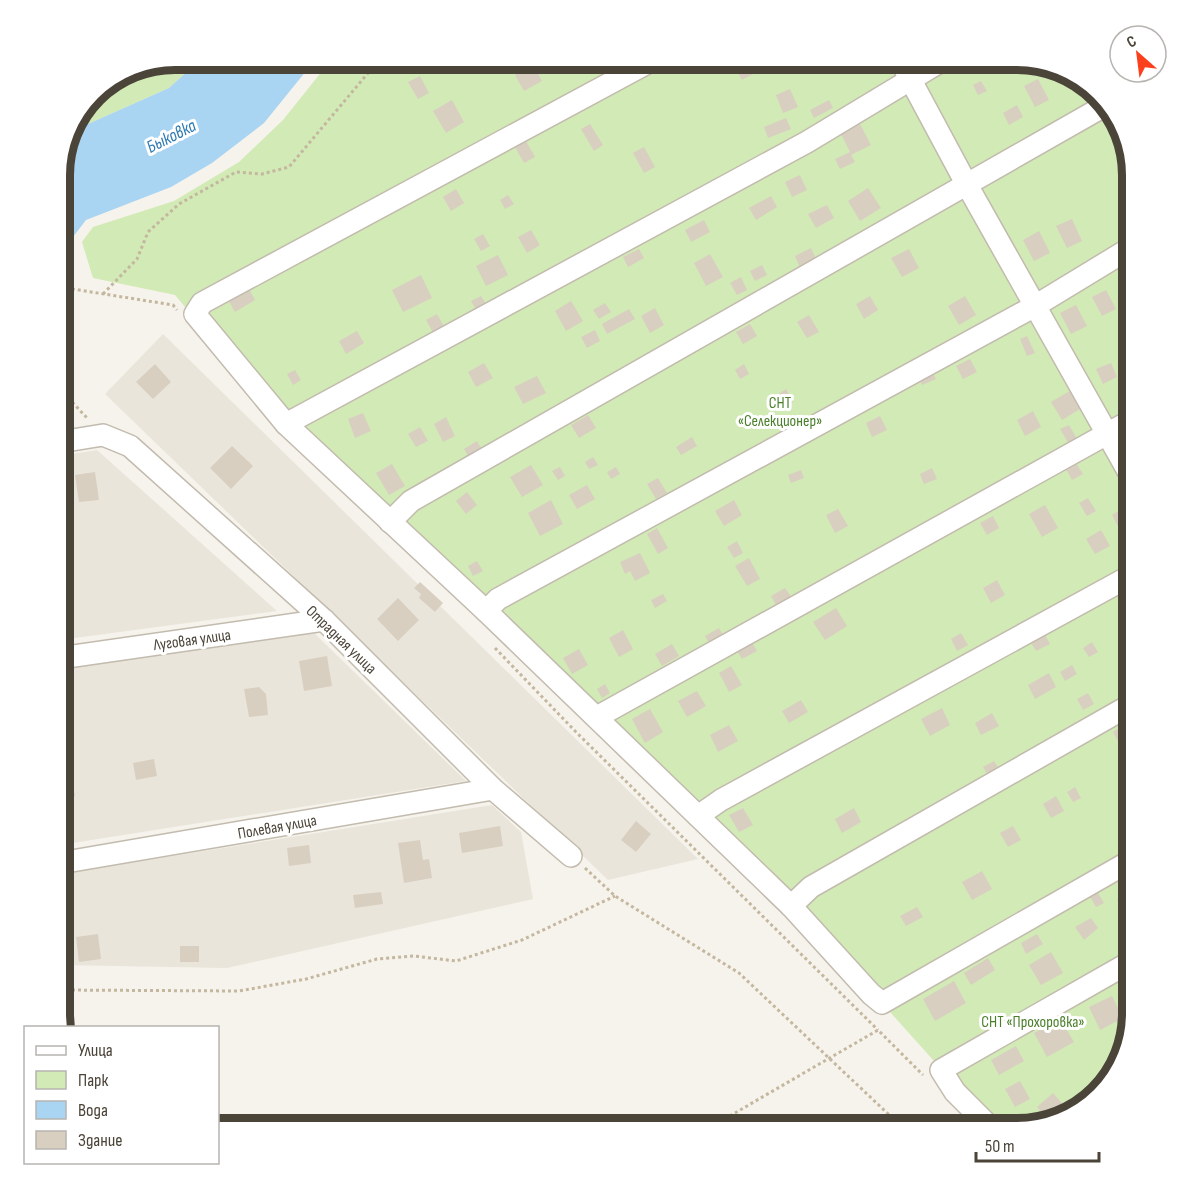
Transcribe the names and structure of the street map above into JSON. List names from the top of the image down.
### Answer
{
  "streets": {
    "lane": ["Луговая улица", "Отрадная улица", "Полевая улица"]
  },
  "crossings": [
    ["Луговая улица", "Отрадная улица"],
    ["Отрадная улица", "Полевая улица"]
  ],
  "water": ["Быковка"],
  "parks": ["СНТ «Селекционер»", "СНТ «Прохоровка»"],
  "legend": [
    "Улица",
    "Парк",
    "Вода",
    "Здание"
  ],
  "scale_bar": "50 m",
  "north": "top left"
}
